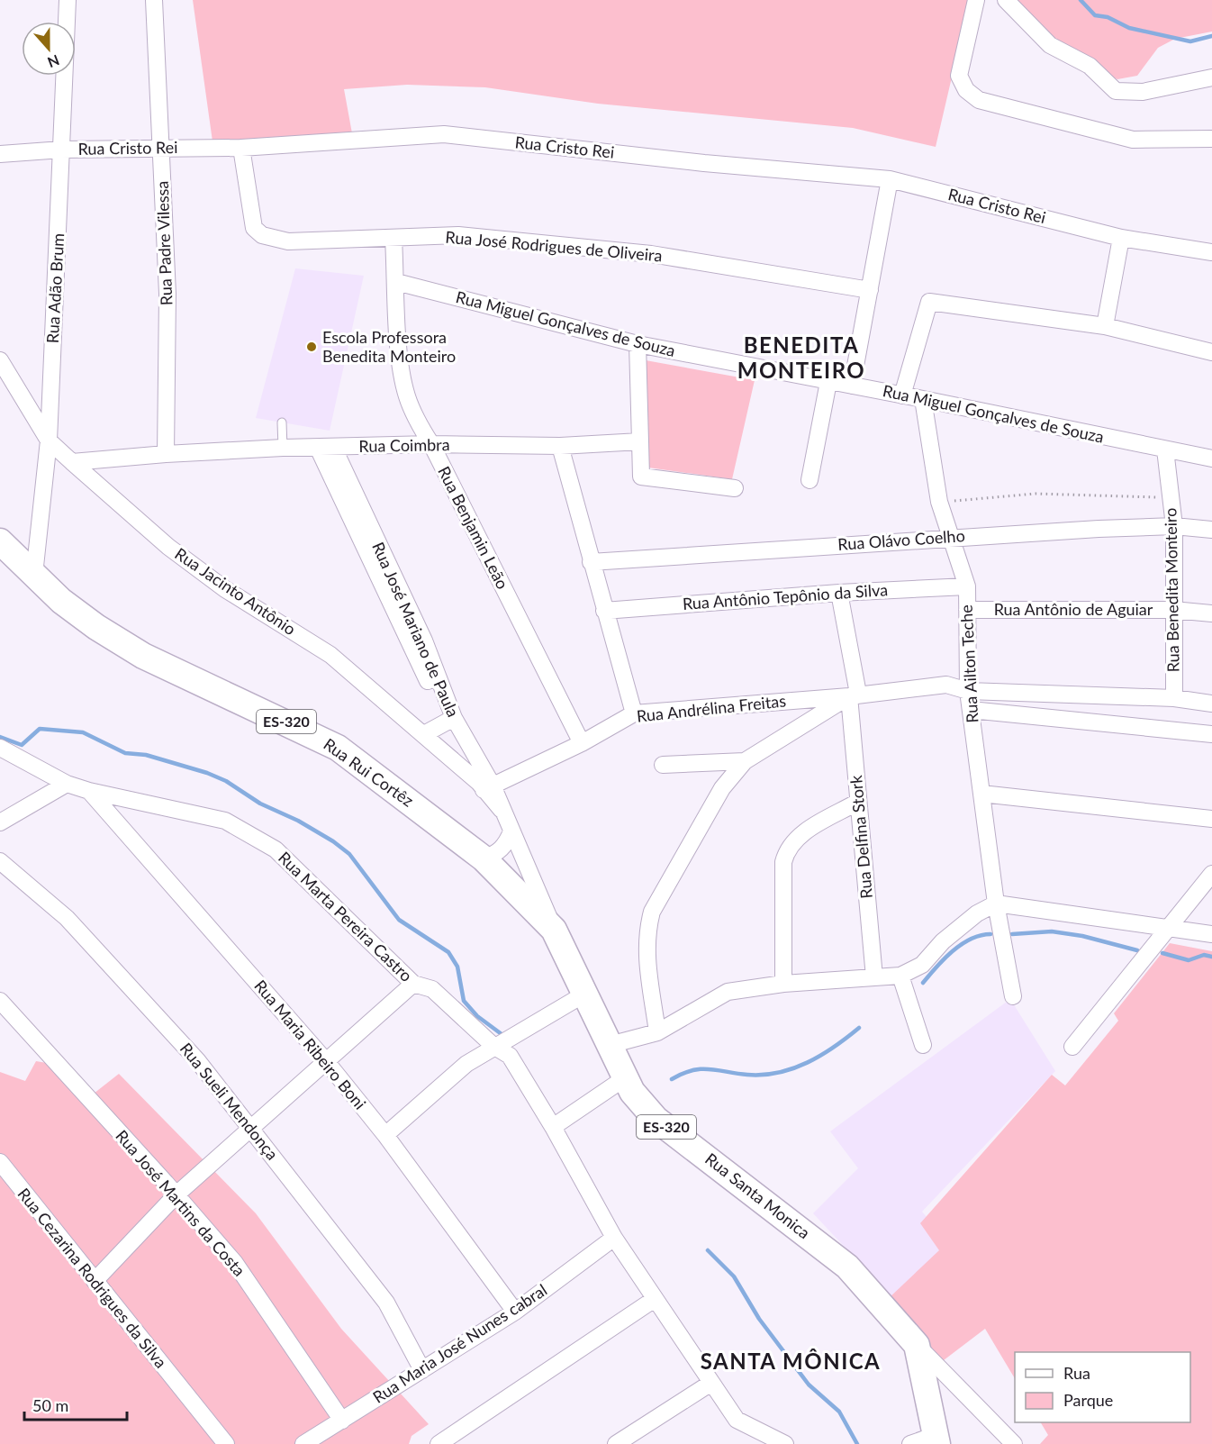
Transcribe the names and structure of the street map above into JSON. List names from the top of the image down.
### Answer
{
  "streets": {
    "main road": ["ES-320", "Rua Rui Cortêz", "Rua Santa Monica"],
    "street": [
      "Rua Cristo Rei",
      "Rua Padre Vilessa",
      "Rua José Rodrigues de Oliveira",
      "Rua Adão Brum",
      "Rua Miguel Gonçalves de Souza",
      "Rua Coimbra",
      "Rua Benjamin Leão",
      "Rua Olávo Coelho",
      "Rua Benedita Monteiro",
      "Rua Jacinto Antônio",
      "Rua Antônio Tepônio da Silva",
      "Rua Antônio de Aguiar",
      "Rua José Mariano de Paula",
      "Rua Ailton Teche",
      "Rua Andrélina Freitas",
      "Rua Delfina Stork",
      "Rua Marta Pereira Castro",
      "Rua Maria Ribeiro Boni",
      "Rua Sueli Mendonça",
      "Rua José Martins da Costa",
      "Rua Cezarina Rodrigues da Silva",
      "Rua Maria José Nunes cabral"
    ]
  },
  "crossings": [
    ["Rua Cristo Rei", "Rua Padre Vilessa"],
    ["Rua Cristo Rei", "Rua José Rodrigues de Oliveira"],
    ["Rua Cristo Rei", "Rua Adão Brum"],
    ["Rua Padre Vilessa", "Rua Coimbra"],
    ["Rua José Rodrigues de Oliveira", "Rua Benjamin Leão"],
    ["Rua Adão Brum", "Rua Jacinto Antônio"],
    ["Rua Adão Brum", "Rua Rui Cortêz"],
    ["Rua Miguel Gonçalves de Souza", "Rua Benjamin Leão"],
    ["Rua Miguel Gonçalves de Souza", "Rua Benedita Monteiro"],
    ["Rua Miguel Gonçalves de Souza", "Rua Ailton Teche"],
    ["Rua Coimbra", "Rua Benjamin Leão"],
    ["Rua Coimbra", "Rua Jacinto Antônio"],
    ["Rua Coimbra", "Rua José Mariano de Paula"],
    ["Rua Benjamin Leão", "Rua Andrélina Freitas"],
    ["Rua Olávo Coelho", "Rua Benedita Monteiro"],
    ["Rua Olávo Coelho", "Rua Ailton Teche"],
    ["Rua Benedita Monteiro", "Rua Antônio de Aguiar"],
    ["Rua Benedita Monteiro", "Rua Andrélina Freitas"],
    ["Rua Jacinto Antônio", "Rua José Mariano de Paula"],
    ["Rua Jacinto Antônio", "Rua Andrélina Freitas"],
    ["Rua Jacinto Antônio", "Rua Santa Monica"],
    ["Rua Antônio Tepônio da Silva", "Rua Ailton Teche"],
    ["Rua Antônio de Aguiar", "Rua Ailton Teche"],
    ["Rua José Mariano de Paula", "Rua Andrélina Freitas"],
    ["Rua Ailton Teche", "Rua Andrélina Freitas"],
    ["Rua Andrélina Freitas", "Rua Delfina Stork"],
    ["Rua Rui Cortêz", "Rua Santa Monica"],
    ["Rua Marta Pereira Castro", "Rua Maria Ribeiro Boni"],
    ["Rua Marta Pereira Castro", "Rua Maria José Nunes cabral"],
    ["Rua Maria Ribeiro Boni", "Rua Maria José Nunes cabral"],
    ["Rua Sueli Mendonça", "Rua Maria José Nunes cabral"],
    ["Rua José Martins da Costa", "Rua Maria José Nunes cabral"]
  ],
  "districts": ["BENEDITA MONTEIRO", "SANTA MÔNICA"],
  "places": ["Escola Professora Benedita Monteiro"],
  "legend": ["Rua", "Parque"],
  "scale_bar": "50 m",
  "north": "bottom"
}
